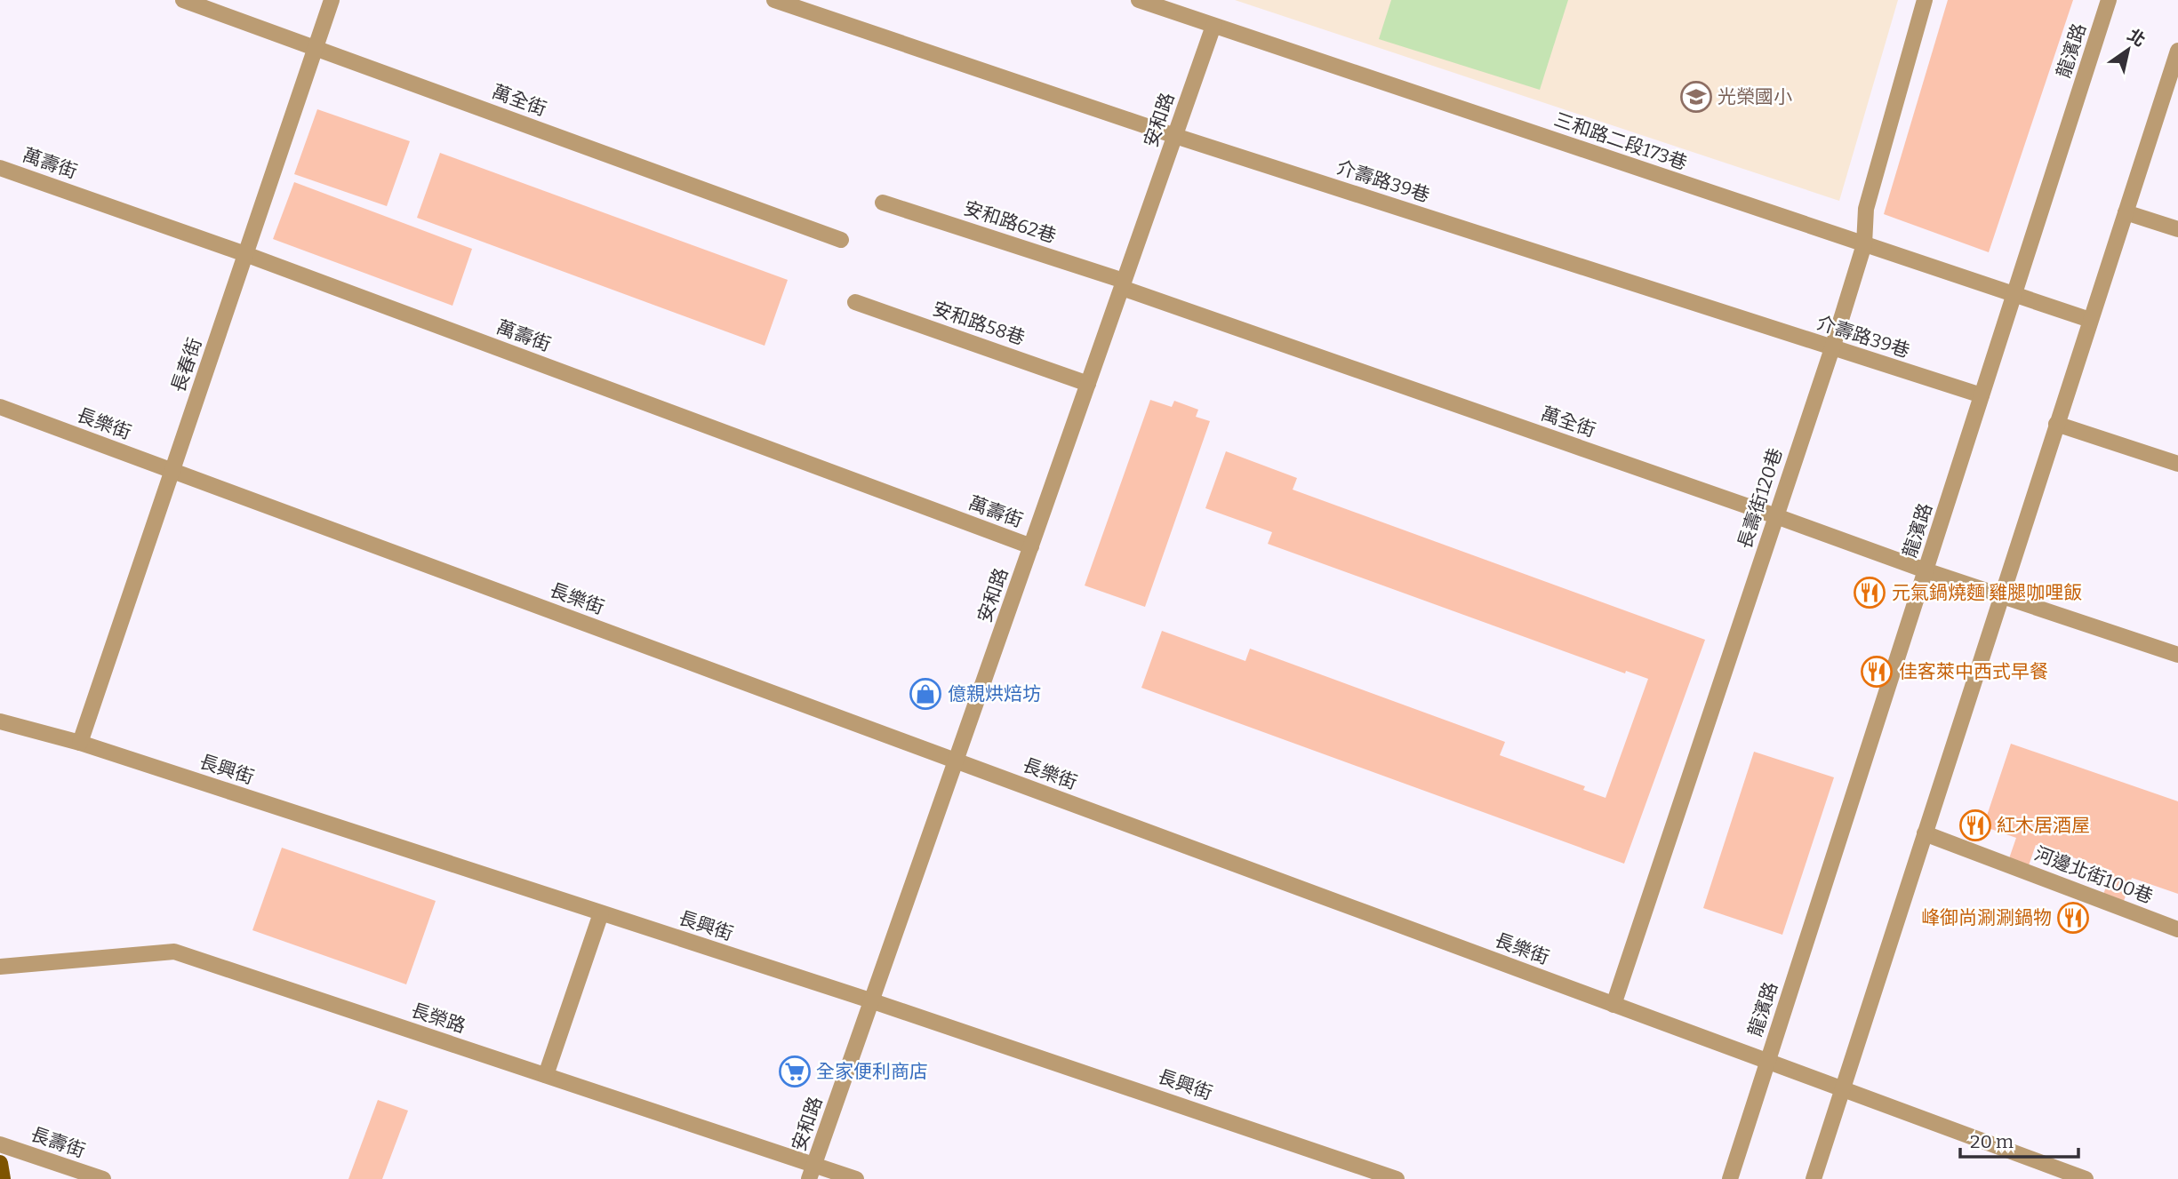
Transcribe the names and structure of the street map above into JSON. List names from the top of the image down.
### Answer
{
  "streets": {
    "street": [
      "龍濱路",
      "萬全街",
      "安和路",
      "三和路二段173巷",
      "萬壽街",
      "介壽路39巷",
      "安和路62巷",
      "安和路58巷",
      "長春街",
      "長樂街",
      "長壽街120巷",
      "長興街",
      "河邊北街100巷",
      "長榮路",
      "長壽街"
    ]
  },
  "crossings": [
    ["龍濱路", "萬全街"],
    ["龍濱路", "三和路二段173巷"],
    ["龍濱路", "介壽路39巷"],
    ["龍濱路", "長樂街"],
    ["萬全街", "安和路"],
    ["萬全街", "安和路62巷"],
    ["萬全街", "長春街"],
    ["萬全街", "長壽街120巷"],
    ["安和路", "三和路二段173巷"],
    ["安和路", "萬壽街"],
    ["安和路", "介壽路39巷"],
    ["安和路", "安和路62巷"],
    ["安和路", "安和路58巷"],
    ["安和路", "長樂街"],
    ["安和路", "長興街"],
    ["安和路", "長榮路"],
    ["三和路二段173巷", "長壽街120巷"],
    ["萬壽街", "長春街"],
    ["介壽路39巷", "長壽街120巷"],
    ["長春街", "長樂街"],
    ["長春街", "長興街"],
    ["長樂街", "長壽街120巷"]
  ],
  "places": {
    "school or university": ["光榮國小"],
    "restaurant": [
      "元氣鍋燒麵 雞腿咖哩飯",
      "佳客萊中西式早餐",
      "紅木居酒屋",
      "峰御尚涮涮鍋物"
    ],
    "shop": ["億親烘焙坊"],
    "supermarket": ["全家便利商店"]
  },
  "scale_bar": "20 m",
  "north": "top right"
}
